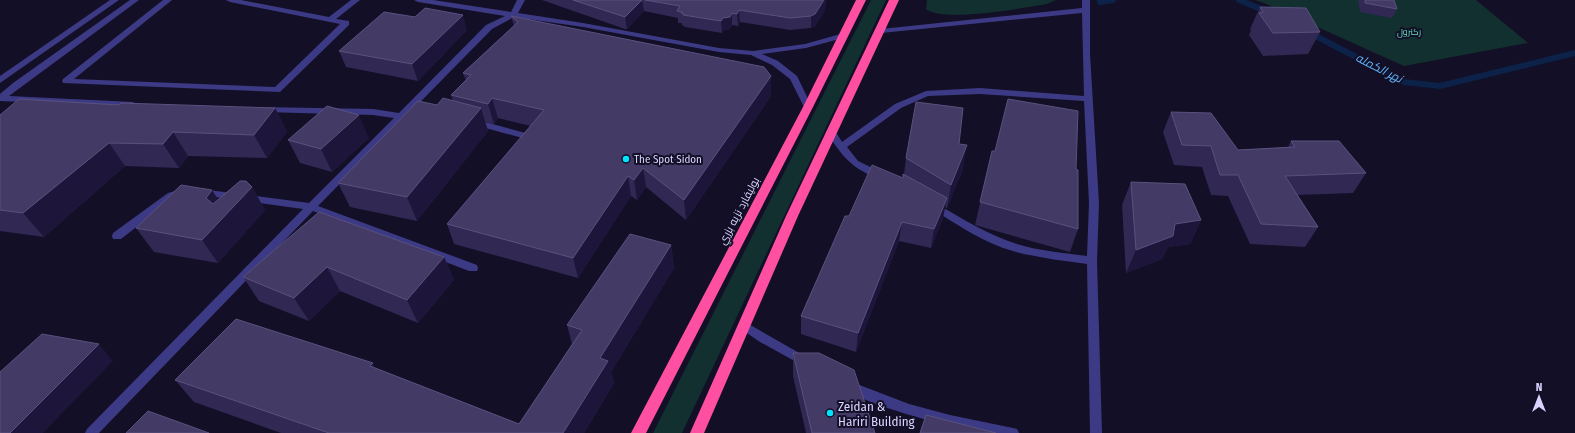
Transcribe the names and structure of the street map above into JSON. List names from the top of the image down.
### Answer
{
  "streets": {
    "highway": ["بوليفارد نزيه بزري"]
  },
  "water": ["نهر الكمله"],
  "parks": ["ركنرول"],
  "places": ["The Spot Sidon", "Zeidan & Hariri Building"],
  "north": "top"
}
